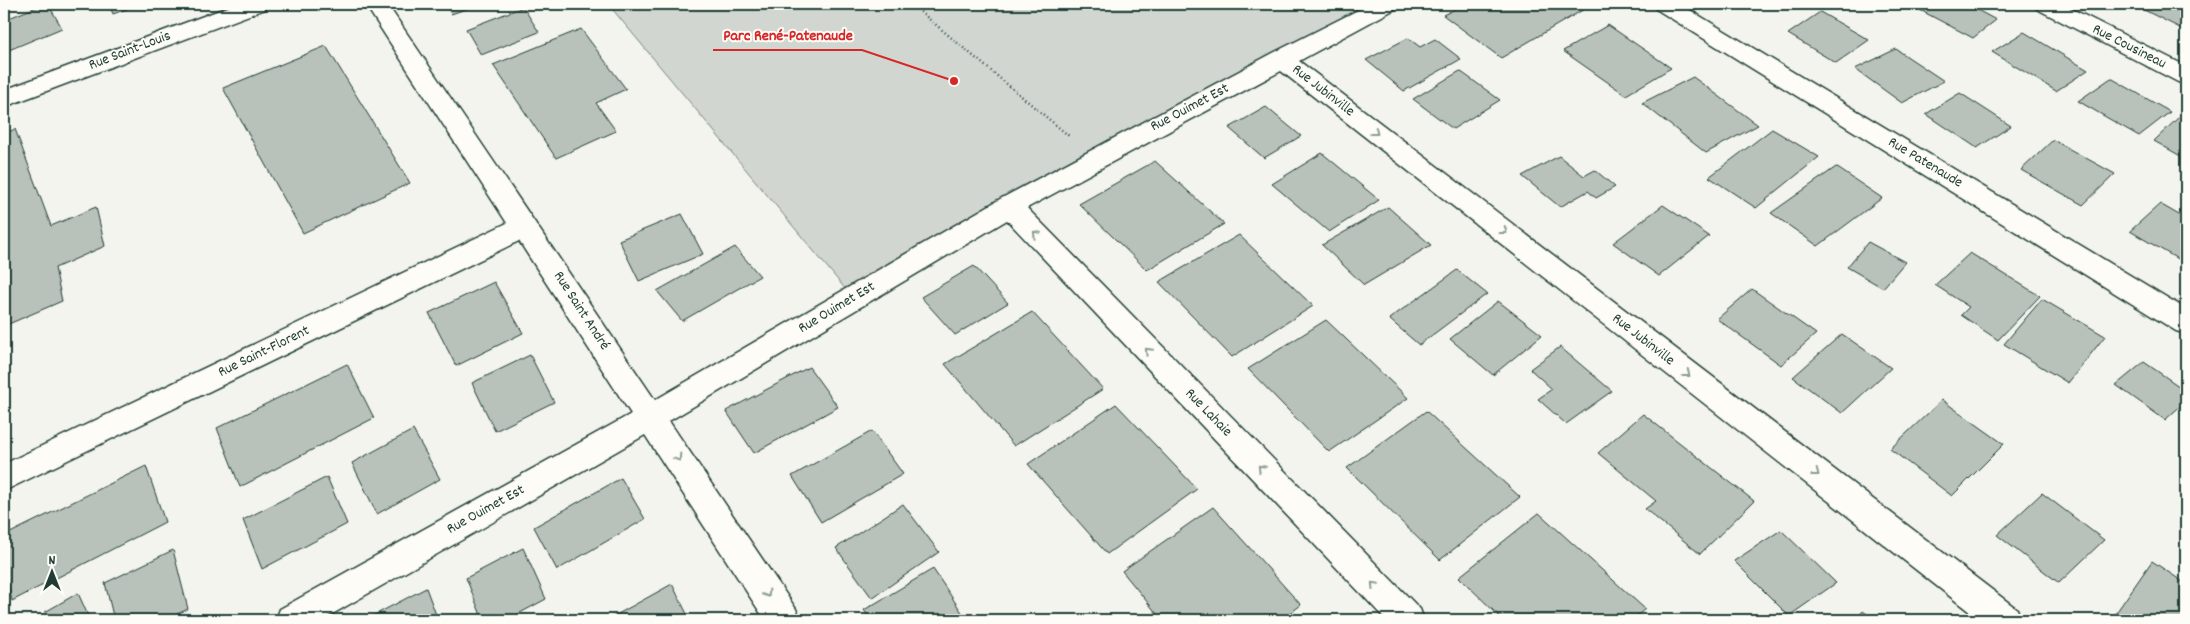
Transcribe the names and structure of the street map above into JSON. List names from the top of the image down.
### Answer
{
  "streets": {
    "street": [
      "Rue Cousineau",
      "Rue Saint-Louis",
      "Rue Jubinville",
      "Rue Ouimet Est",
      "Rue Patenaude",
      "Rue Saint André",
      "Rue Saint-Florent",
      "Rue Lahaie"
    ]
  },
  "crossings": [
    ["Rue Jubinville", "Rue Ouimet Est"],
    ["Rue Ouimet Est", "Rue Saint André"],
    ["Rue Ouimet Est", "Rue Lahaie"],
    ["Rue Saint André", "Rue Saint-Florent"]
  ],
  "one_way": ["Rue Jubinville", "Rue Lahaie"],
  "places": ["Parc René-Patenaude"],
  "north": "top"
}
